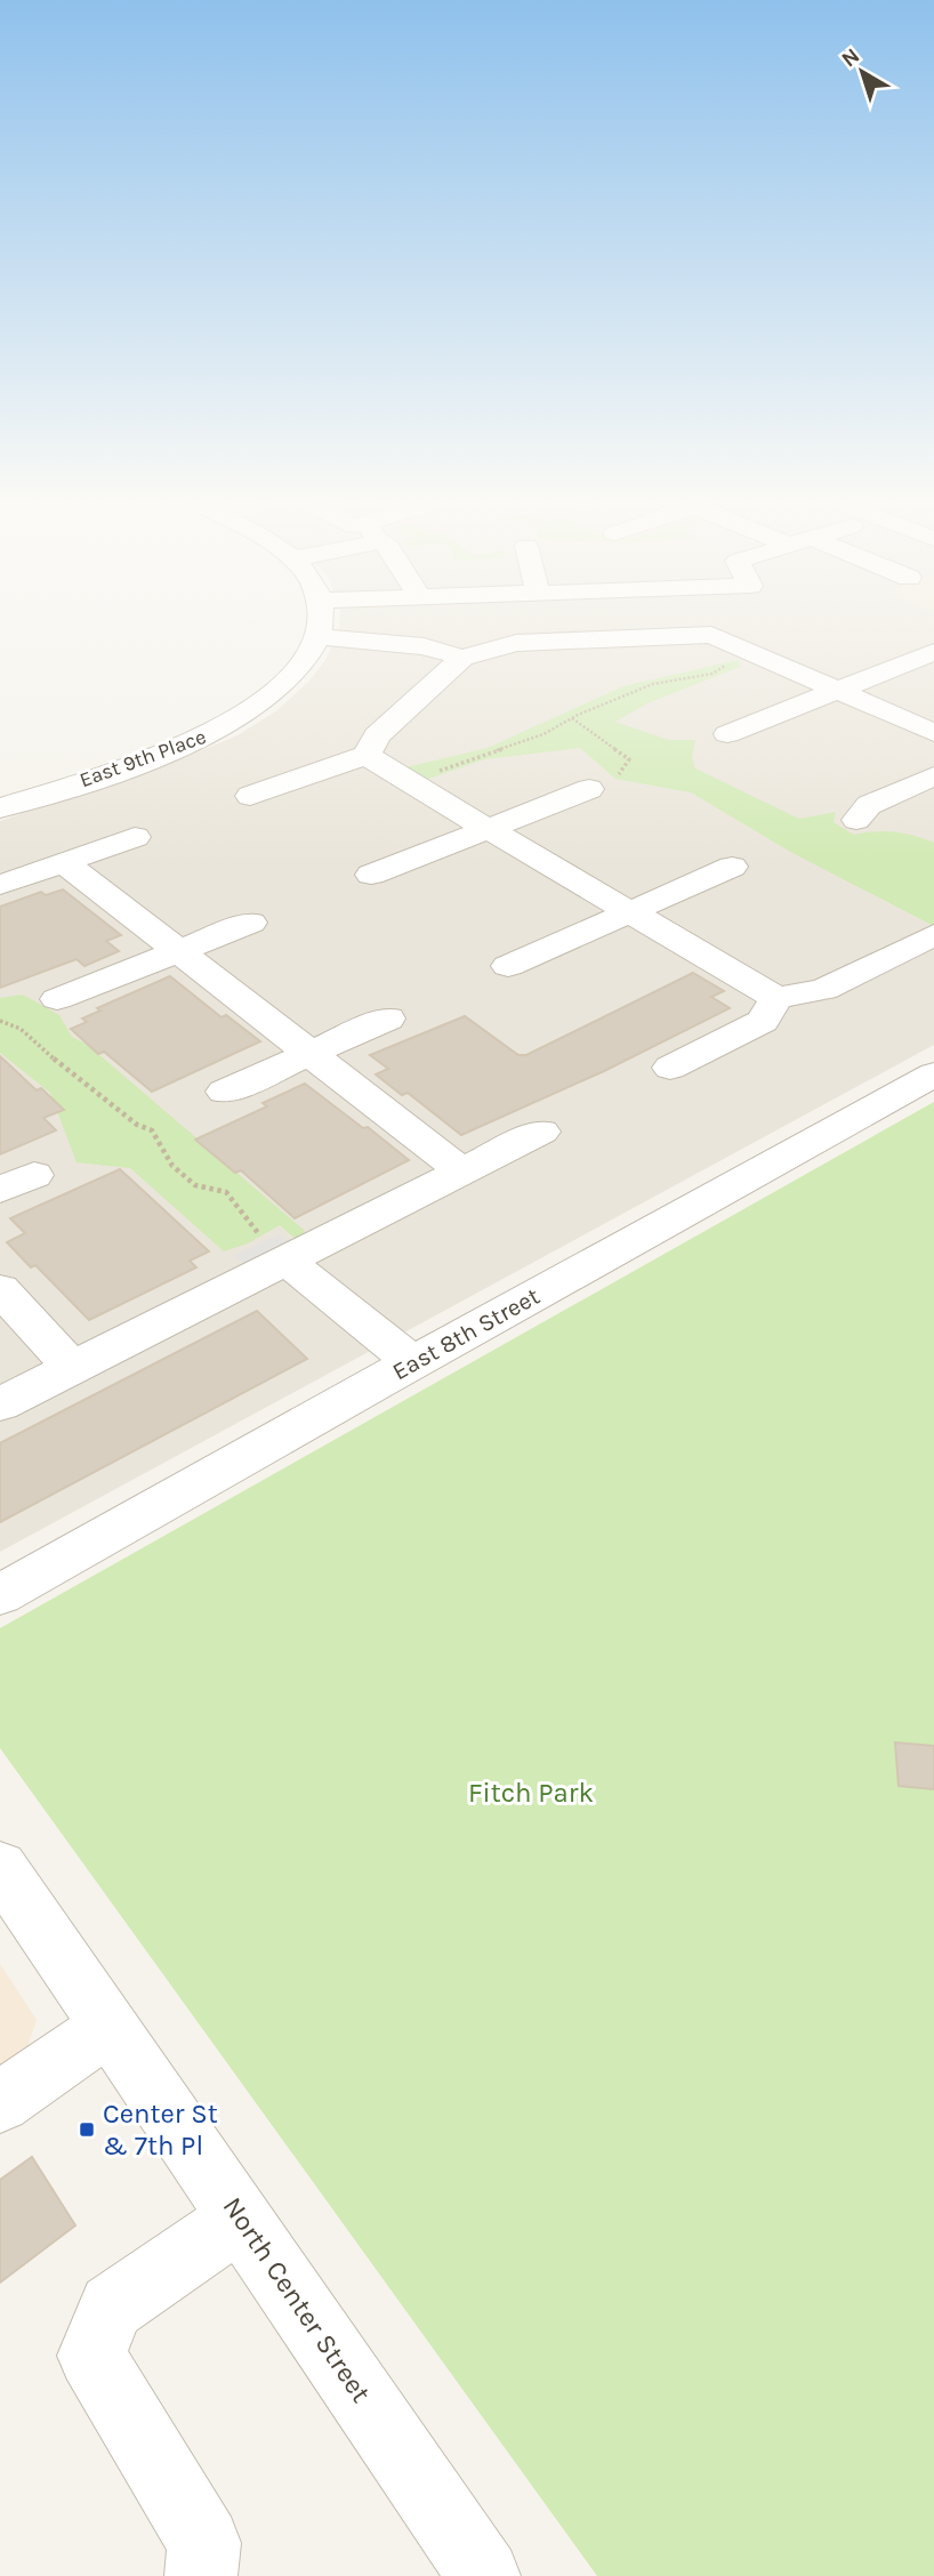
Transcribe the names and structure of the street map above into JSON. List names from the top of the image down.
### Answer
{
  "streets": {
    "street": ["East 9th Place", "East 8th Street", "North Center Street"]
  },
  "parks": ["Fitch Park"],
  "places": {
    "transit": ["Center St & 7th Pl"]
  },
  "north": "top left"
}
